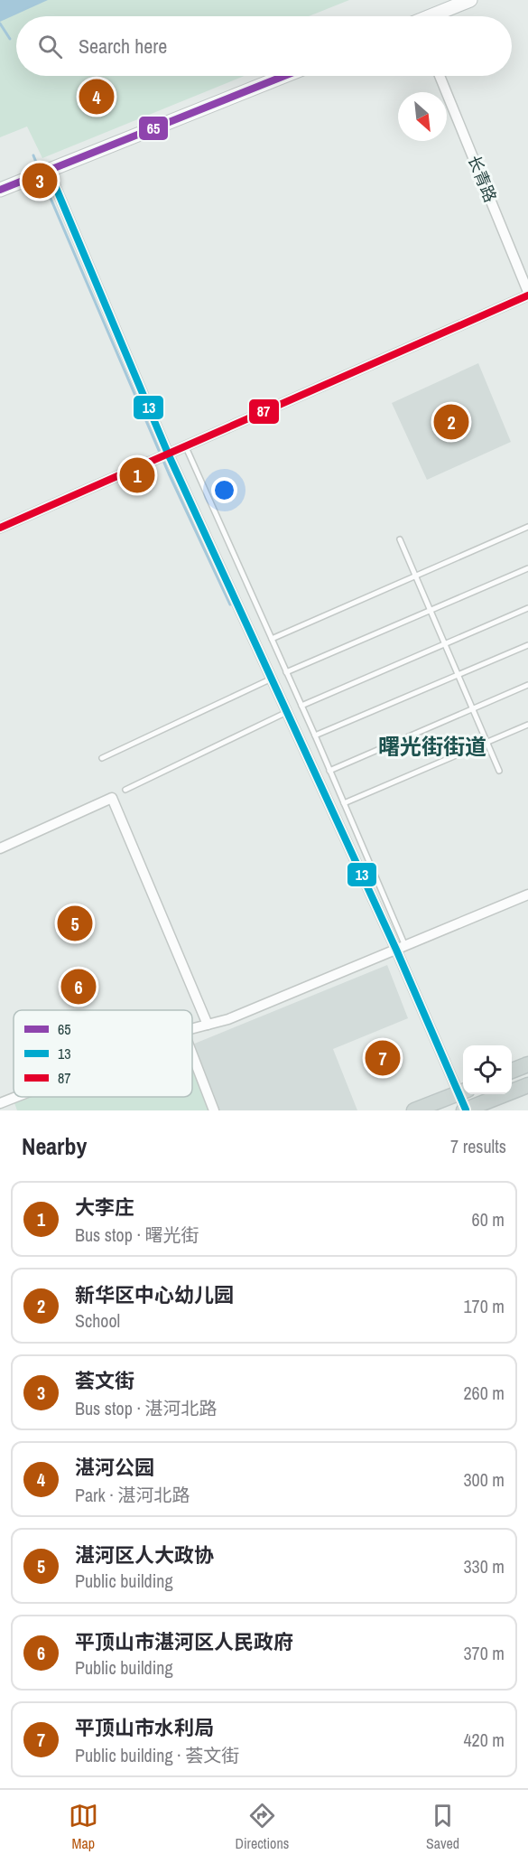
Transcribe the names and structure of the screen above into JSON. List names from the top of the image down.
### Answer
{
  "streets": {
    "street": ["长青路"]
  },
  "districts": ["曙光街街道"],
  "lines": ["transit line 65", "transit line 13", "transit line 87"],
  "legend": ["65", "13", "87"],
  "north": "bottom right",
  "page": {
    "search": "Search here",
    "pins": [
      "4",
      "3",
      "2",
      "1",
      "5",
      "6",
      "7"
    ],
    "heading": ["Nearby", "7 results"],
    "list": [
      {
        "mark": "1",
        "name": "大李庄",
        "note": "Bus stop · 曙光街",
        "value": "60 m"
      },
      {
        "mark": "2",
        "name": "新华区中心幼儿园",
        "note": "School",
        "value": "170 m"
      },
      {
        "mark": "3",
        "name": "荟文街",
        "note": "Bus stop · 湛河北路",
        "value": "260 m"
      },
      {
        "mark": "4",
        "name": "湛河公园",
        "note": "Park · 湛河北路",
        "value": "300 m"
      },
      {
        "mark": "5",
        "name": "湛河区人大政协",
        "note": "Public building",
        "value": "330 m"
      },
      {
        "mark": "6",
        "name": "平顶山市湛河区人民政府",
        "note": "Public building",
        "value": "370 m"
      },
      {
        "mark": "7",
        "name": "平顶山市水利局",
        "note": "Public building · 荟文街",
        "value": "420 m"
      }
    ],
    "nav": ["Map", "Directions", "Saved"]
  }
}
